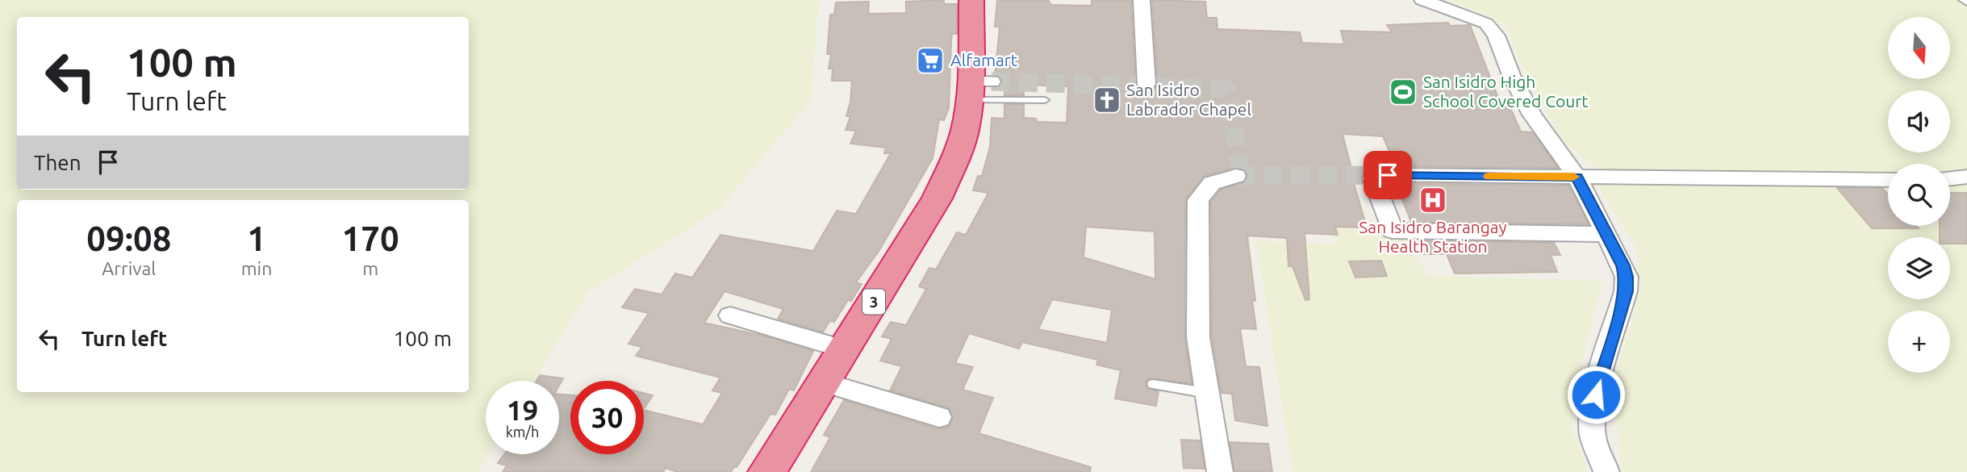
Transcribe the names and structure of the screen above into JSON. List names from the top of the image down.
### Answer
{
  "streets": {
    "highway": ["3"]
  },
  "places": {
    "supermarket": ["Alfamart"],
    "sports": ["San Isidro High School Covered Court"],
    "church": ["San Isidro Labrador Chapel"],
    "hospital": ["San Isidro Barangay Health Station"]
  },
  "north": "bottom",
  "page": {
    "map_buttons": "+",
    "turn": ["100 m", "Turn left"],
    "then": "Then",
    "eta": [
      "09:08",
      "Arrival",
      "1",
      "min",
      "170",
      "m"
    ],
    "list": [
      {
        "name": "Turn left",
        "value": "100 m"
      }
    ],
    "speed": "19 km/h",
    "limit": "30"
  }
}
